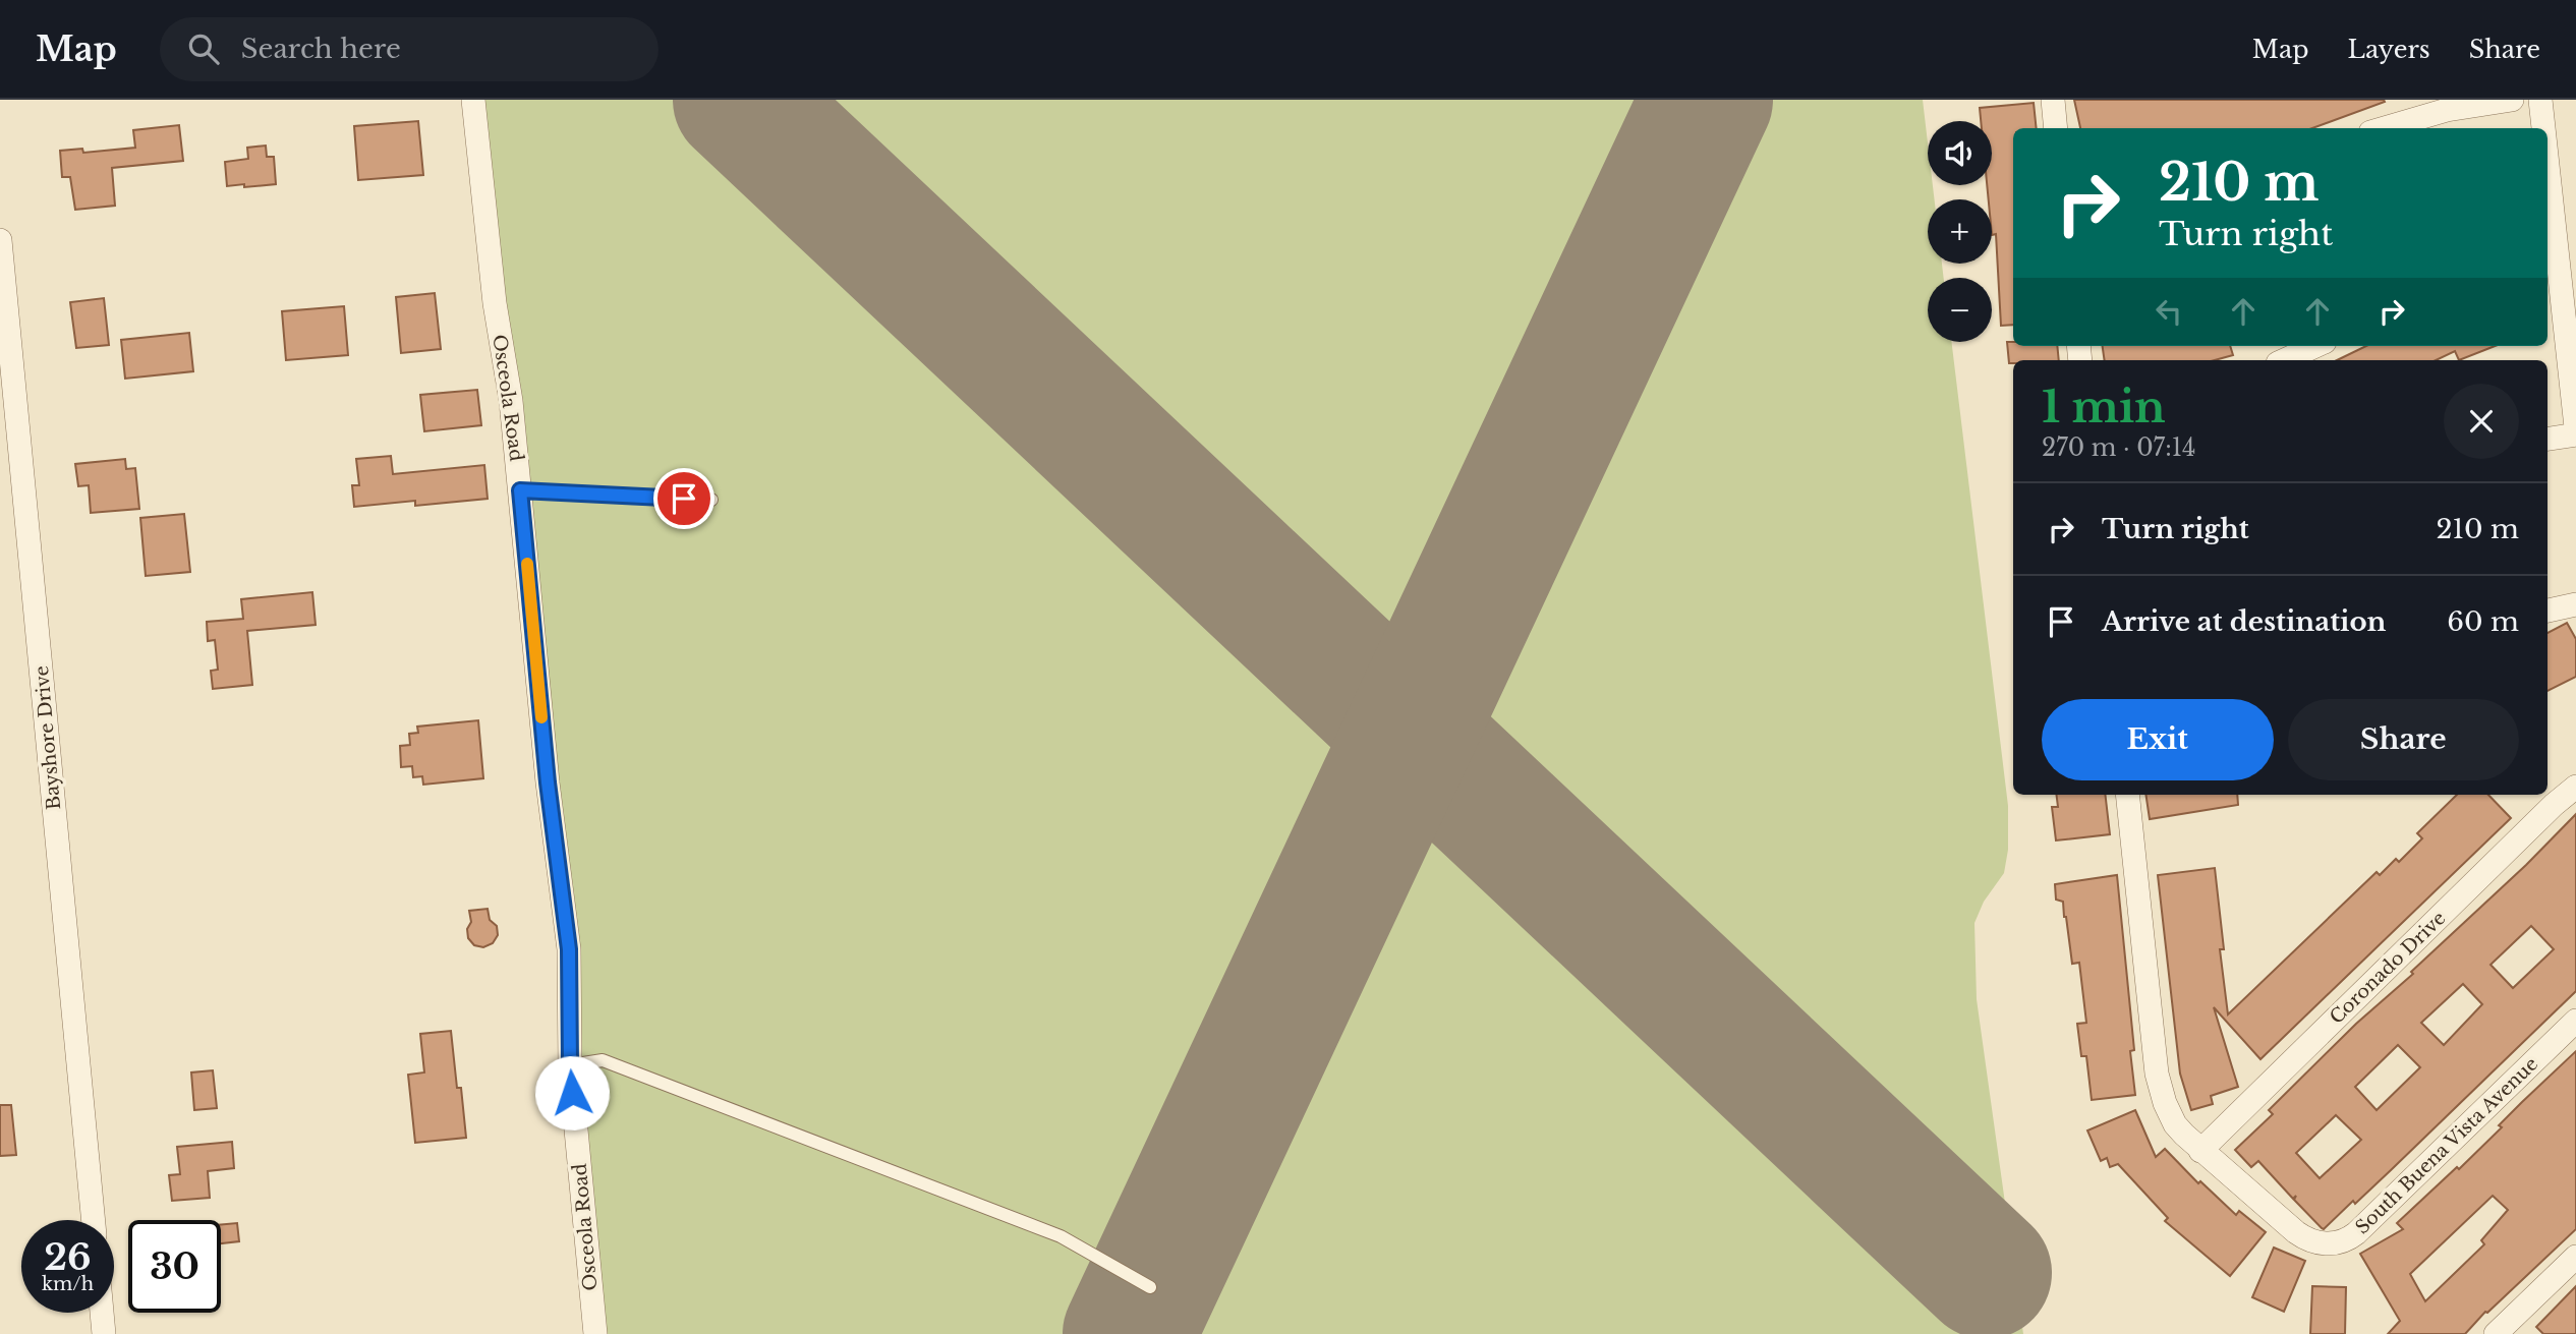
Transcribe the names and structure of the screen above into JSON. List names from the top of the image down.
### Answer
{
  "streets": {
    "street": [
      "Osceola Road",
      "Bayshore Drive",
      "Coronado Drive",
      "South Buena Vista Avenue"
    ]
  },
  "crossings": [
    ["Coronado Drive", "South Buena Vista Avenue"]
  ],
  "page": {
    "header": "Map",
    "search": "Search here",
    "nav": ["Map", "Layers", "Share"],
    "map_buttons": ["+", "−"],
    "turn": ["210 m", "Turn right"],
    "heading": ["1 min", "270 m · 07:14"],
    "list": [
      {
        "name": "Turn right",
        "value": "210 m"
      },
      {
        "name": "Arrive at destination",
        "value": "60 m"
      }
    ],
    "buttons": ["Exit", "Share"],
    "speed": "26 km/h",
    "limit": "30"
  }
}
